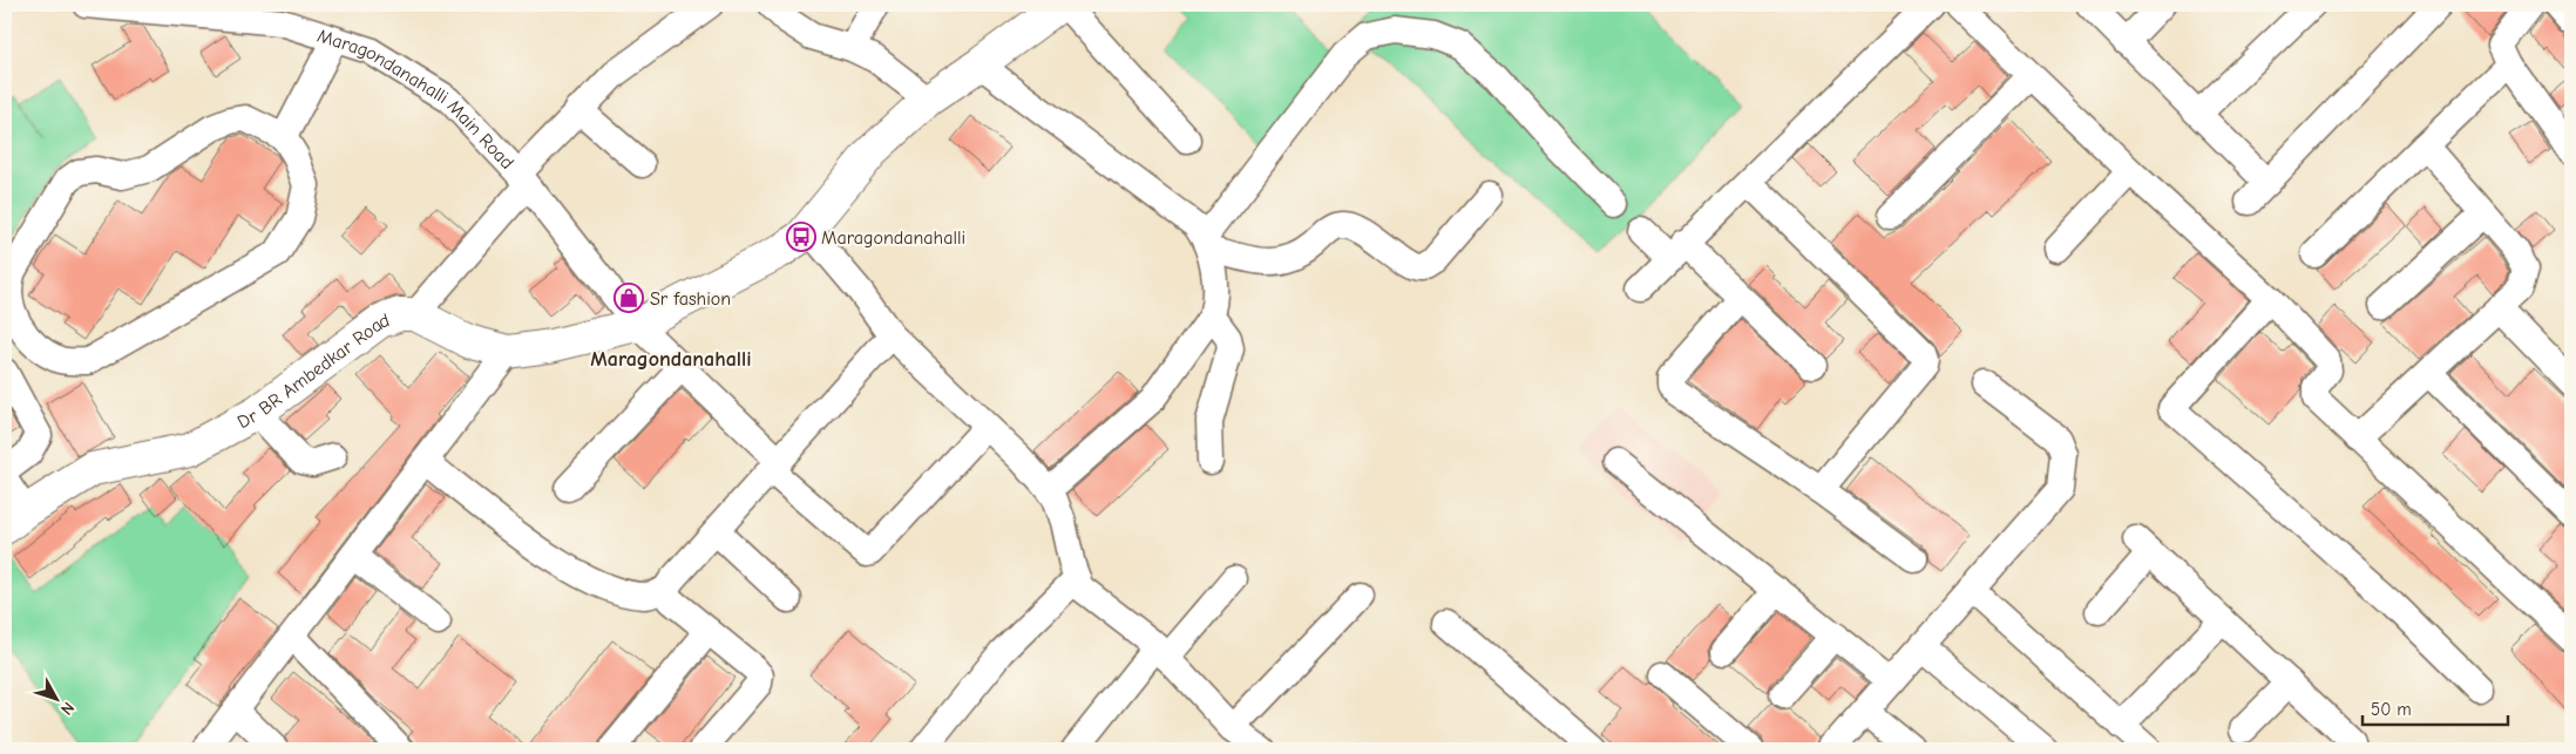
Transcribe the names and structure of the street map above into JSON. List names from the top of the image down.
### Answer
{
  "streets": {
    "main road": ["Dr BR Ambedkar Road"],
    "street": ["Maragondanahalli Main Road"]
  },
  "crossings": [
    ["Maragondanahalli Main Road", "Dr BR Ambedkar Road"]
  ],
  "districts": ["Maragondanahalli"],
  "places": {
    "bus stop": ["Maragondanahalli"],
    "shop": ["Sr fashion"]
  },
  "scale_bar": "50 m",
  "north": "bottom right"
}
